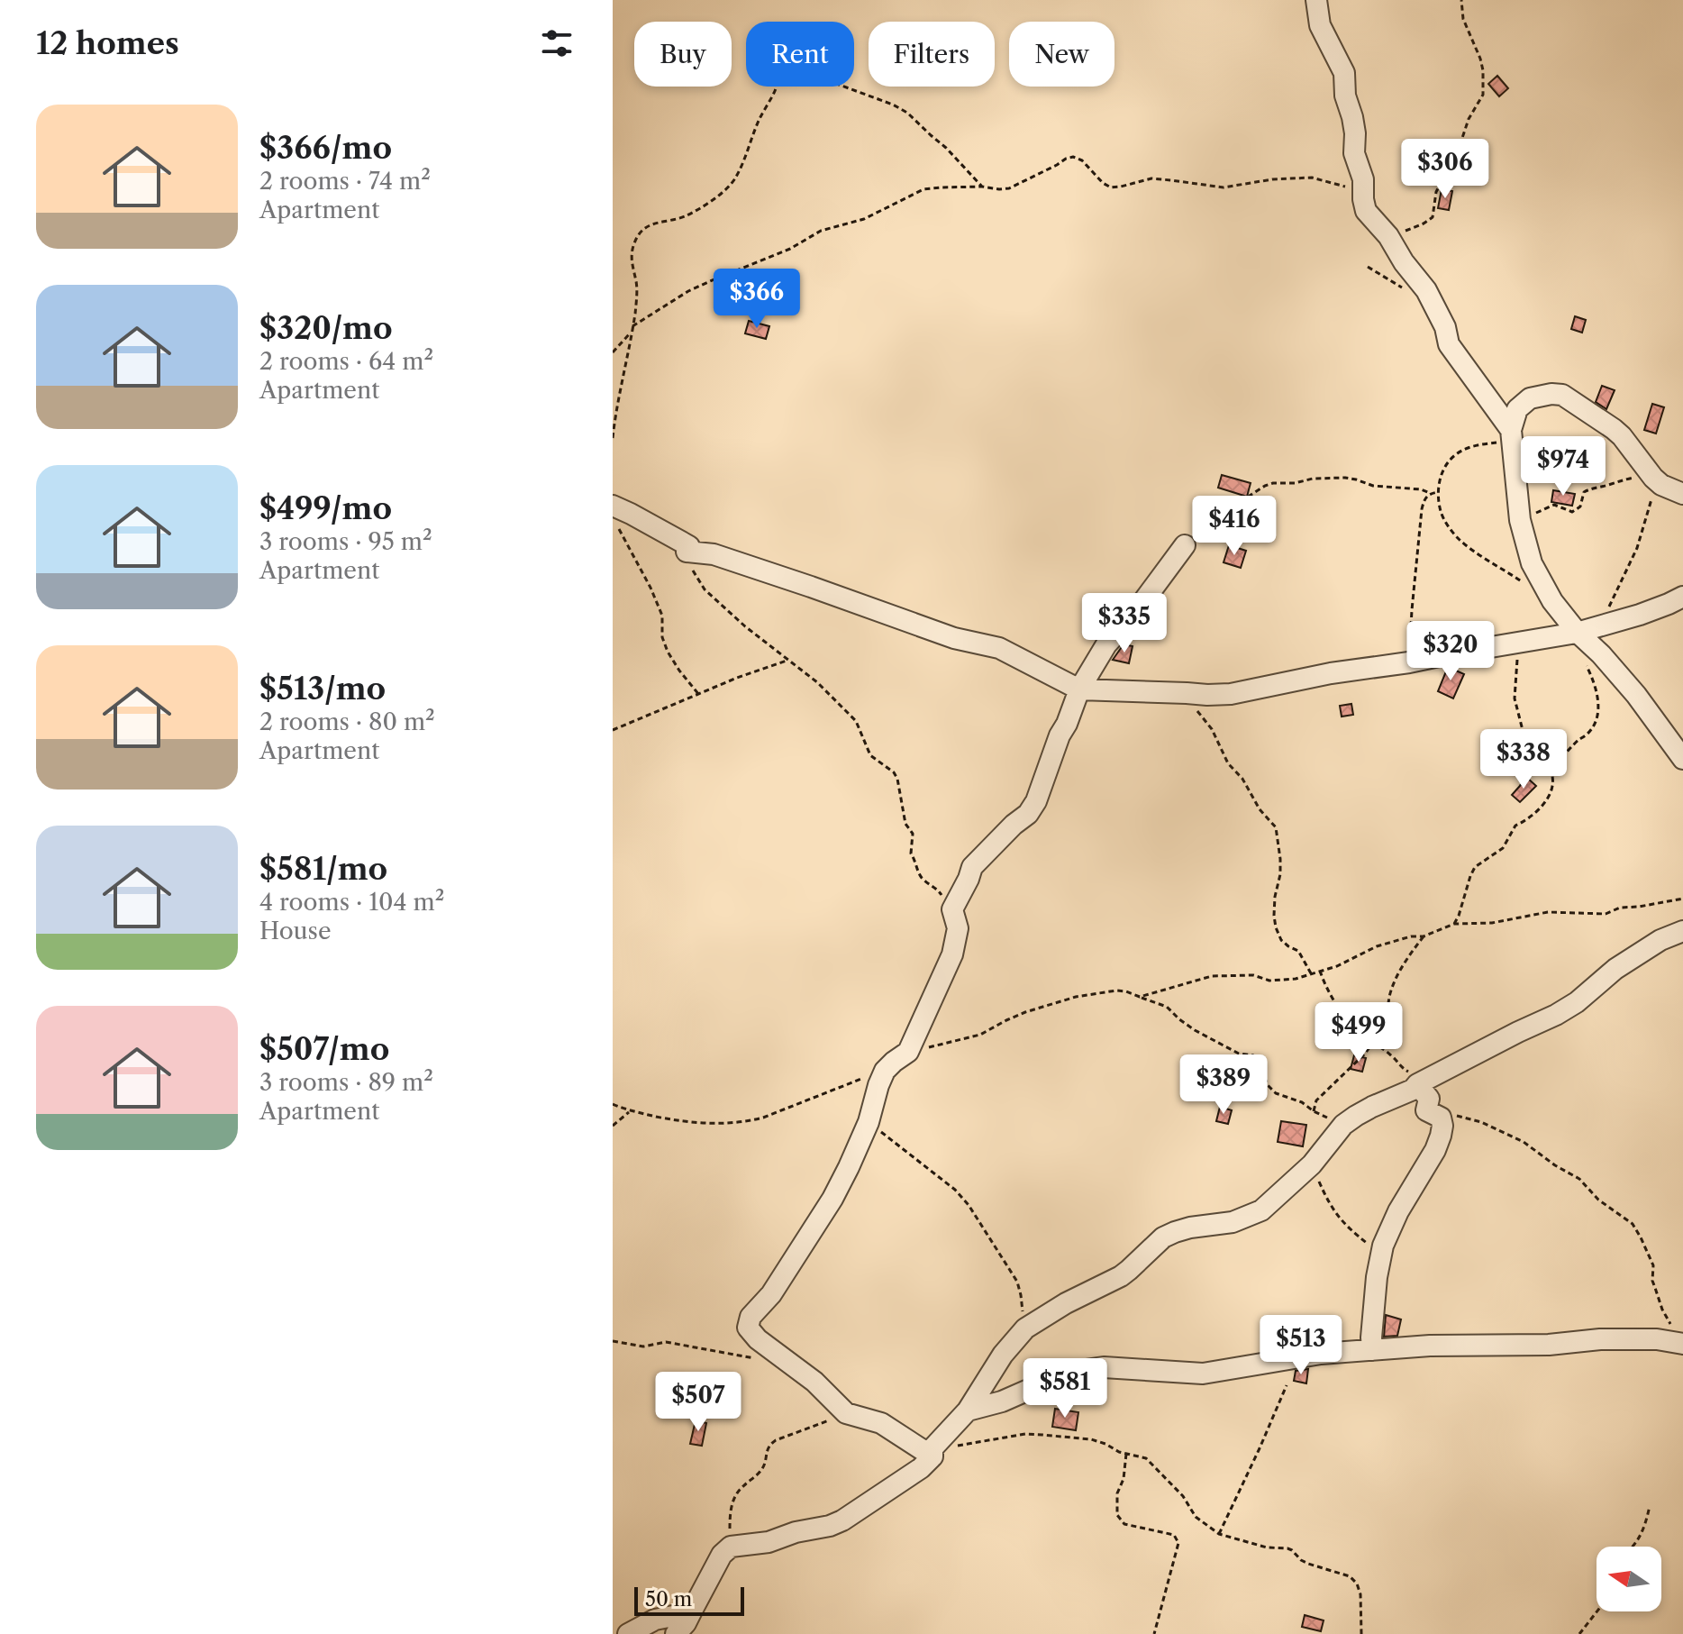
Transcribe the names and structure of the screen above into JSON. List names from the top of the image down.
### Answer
{
  "scale_bar": "50 m",
  "north": "left",
  "page": {
    "heading": "12 homes",
    "chip": [
      "Buy",
      "Rent",
      "Filters",
      "New"
    ],
    "list": [
      {
        "name": "$366/mo",
        "note": "2 rooms · 74 m² · Apartment"
      },
      {
        "name": "$320/mo",
        "note": "2 rooms · 64 m² · Apartment"
      },
      {
        "name": "$499/mo",
        "note": "3 rooms · 95 m² · Apartment"
      },
      {
        "name": "$513/mo",
        "note": "2 rooms · 80 m² · Apartment"
      },
      {
        "name": "$581/mo",
        "note": "4 rooms · 104 m² · House"
      },
      {
        "name": "$507/mo",
        "note": "3 rooms · 89 m² · Apartment"
      }
    ],
    "price": [
      "$306",
      "$366",
      "$974",
      "$416",
      "$335",
      "$320",
      "$338",
      "$499",
      "$389",
      "$513",
      "$581",
      "$507"
    ],
    "scale": "50 m"
  }
}
